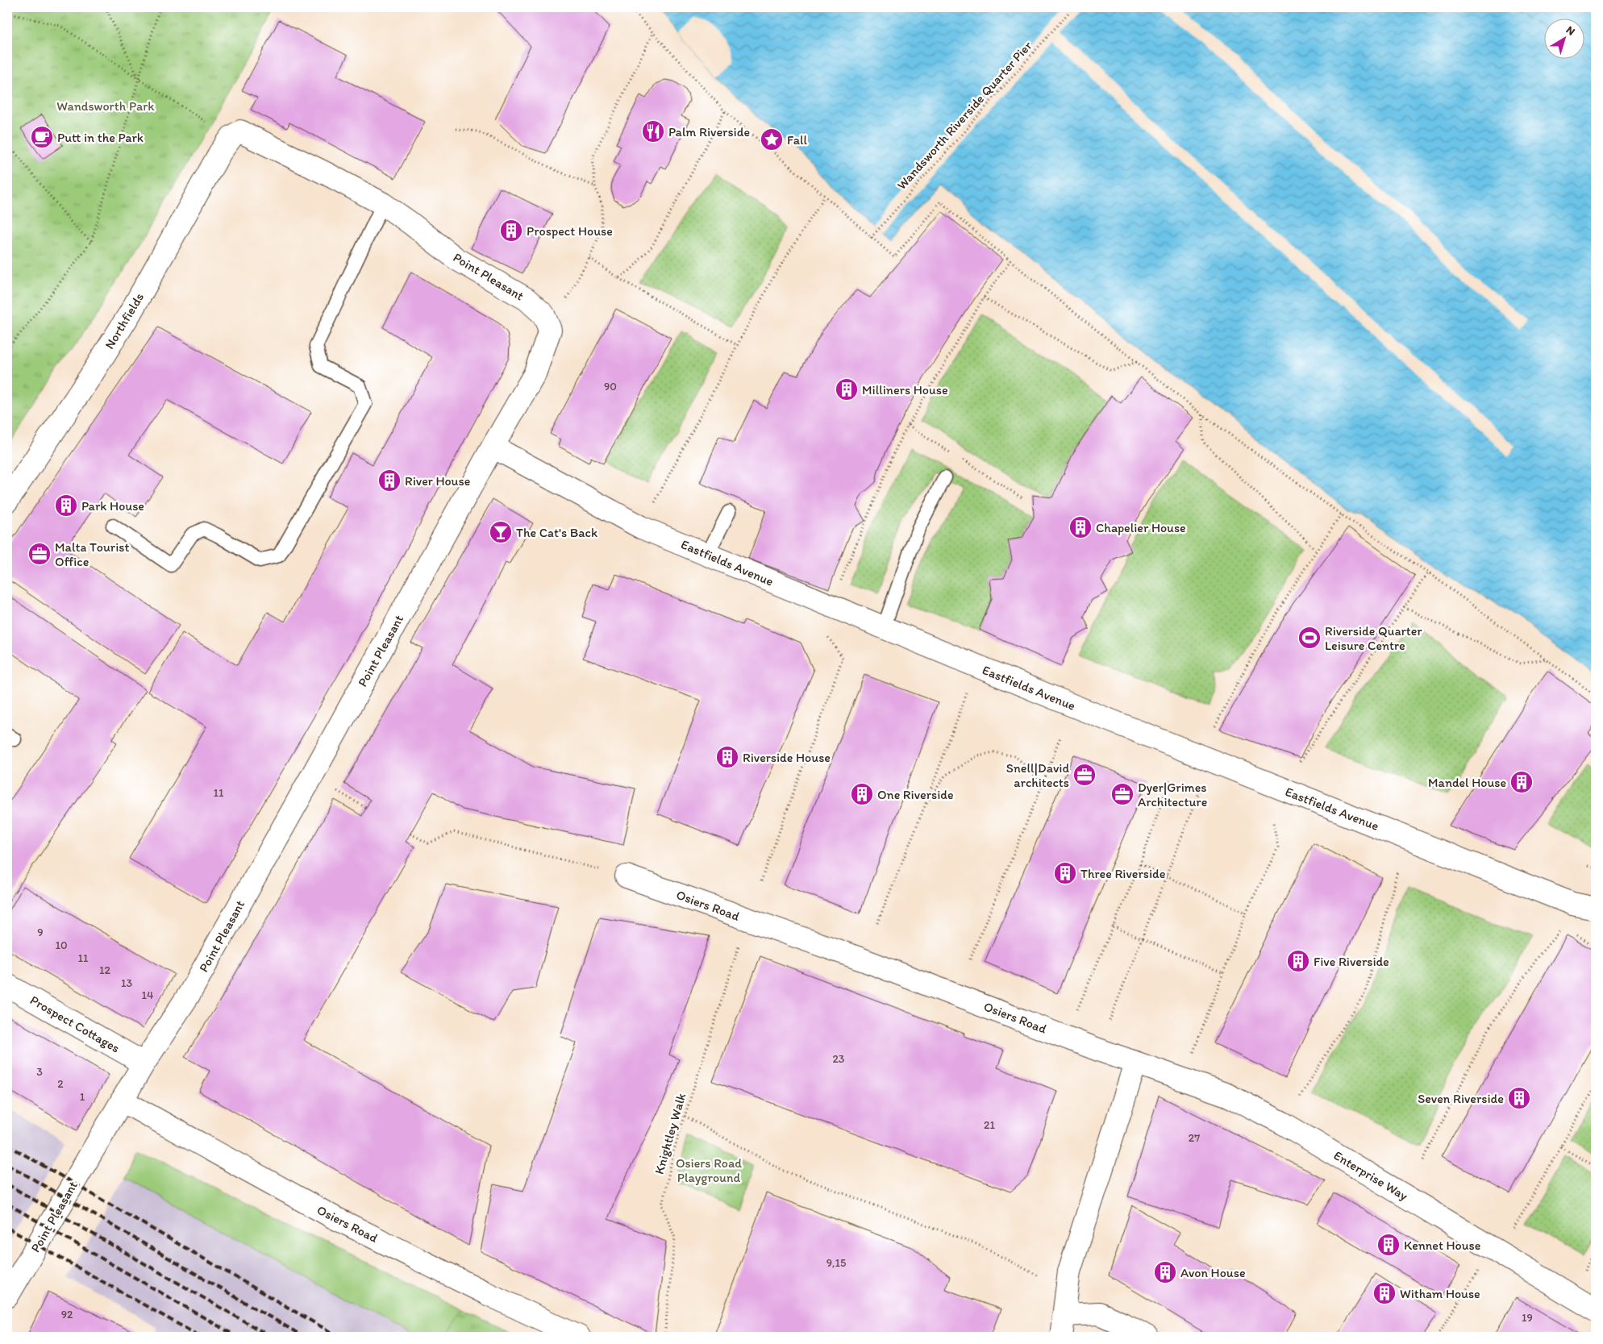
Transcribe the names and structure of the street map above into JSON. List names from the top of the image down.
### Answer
{
  "streets": {
    "street": [
      "Point Pleasant",
      "Northfields",
      "Eastfields Avenue",
      "Osiers Road",
      "Prospect Cottages",
      "Enterprise Way"
    ],
    "path": ["Wandsworth Riverside Quarter Pier", "Knightley Walk"]
  },
  "crossings": [
    ["Point Pleasant", "Northfields"],
    ["Point Pleasant", "Eastfields Avenue"],
    ["Point Pleasant", "Osiers Road"],
    ["Point Pleasant", "Prospect Cottages"],
    ["Osiers Road", "Enterprise Way"]
  ],
  "parks": ["Wandsworth Park", "Osiers Road Playground"],
  "places": {
    "restaurant": ["Palm Riverside"],
    "cafe": ["Putt in the Park"],
    "place": ["Fall"],
    "building": [
      "Prospect House",
      "Milliners House",
      "River House",
      "Park House",
      "Chapelier House",
      "Riverside House",
      "Mandel House",
      "One Riverside",
      "Three Riverside",
      "Five Riverside",
      "Seven Riverside",
      "Kennet House",
      "Avon House",
      "Witham House"
    ],
    "bar": ["The Cat's Back"],
    "office": ["Malta Tourist Office", "Snell|David architects", "Dyer|Grimes Architecture"],
    "sports": ["Riverside Quarter Leisure Centre"]
  },
  "house_numbers": [
    "90",
    "11",
    "9",
    "10",
    "11",
    "12",
    "13",
    "14",
    "23",
    "3",
    "2",
    "1",
    "21",
    "27",
    "9,15",
    "92",
    "19"
  ],
  "north": "top right"
}
